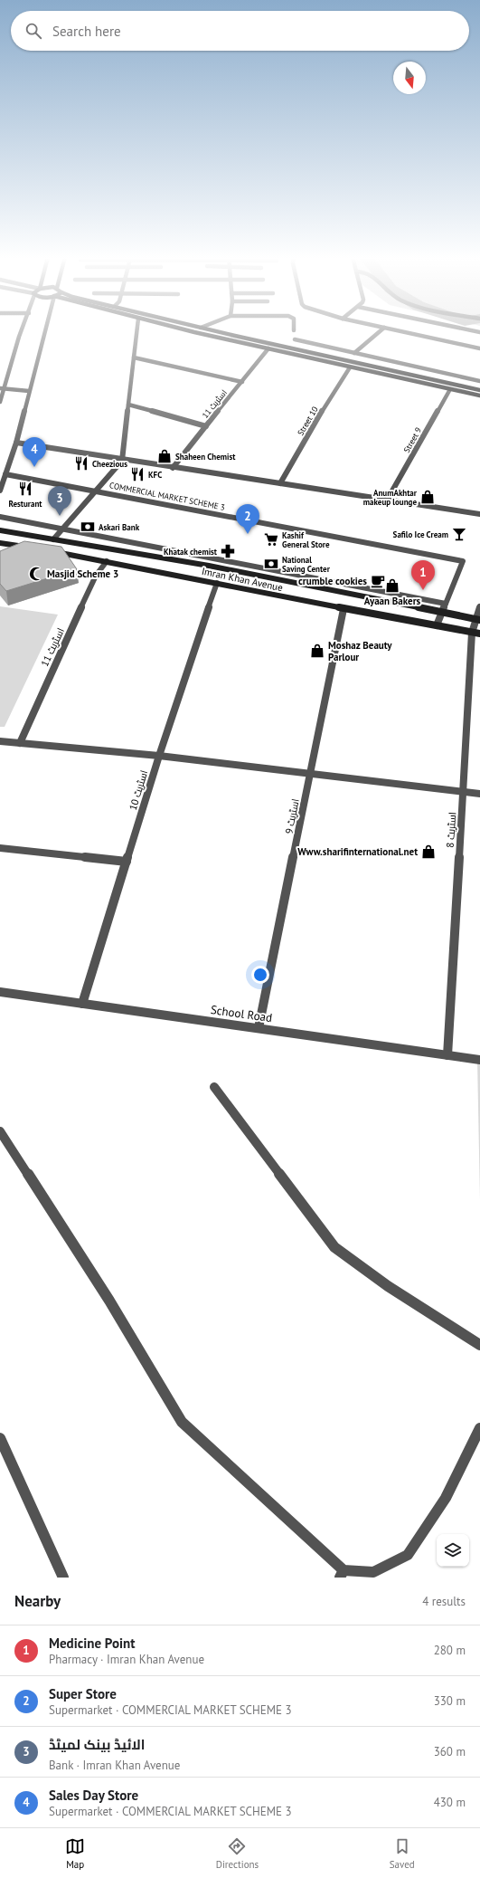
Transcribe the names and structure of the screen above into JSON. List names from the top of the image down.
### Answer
{
  "streets": {
    "main road": ["Imran Khan Avenue"],
    "street": [
      "اسٹریٹ 11",
      "Street 10",
      "Street 9",
      "COMMERCIAL MARKET SCHEME 3",
      "اسٹریٹ 10",
      "اسٹریٹ 9",
      "اسٹریٹ 8",
      "School Road"
    ]
  },
  "crossings": [
    ["اسٹریٹ 11", "Imran Khan Avenue"],
    ["COMMERCIAL MARKET SCHEME 3", "Imran Khan Avenue"],
    ["Imran Khan Avenue", "اسٹریٹ 10"],
    ["Imran Khan Avenue", "اسٹریٹ 9"],
    ["Imran Khan Avenue", "اسٹریٹ 8"],
    ["اسٹریٹ 10", "School Road"],
    ["اسٹریٹ 9", "School Road"],
    ["اسٹریٹ 8", "School Road"]
  ],
  "places": {
    "shop": [
      "Shaheen Chemist",
      "AnumAkhtar makeup lounge",
      "Ayaan Bakers",
      "Moshaz Beauty Parlour",
      "Www.sharifinternational.net"
    ],
    "restaurant": ["Cheezious", "KFC", "Resturant"],
    "bank": ["Askari Bank", "National Saving Center"],
    "bar": ["Safilo Ice Cream"],
    "supermarket": ["Kashif General Store"],
    "pharmacy": ["Khatak chemist"],
    "mosque": ["Masjid Scheme 3"],
    "cafe": ["crumble cookies"]
  },
  "north": "bottom",
  "page": {
    "search": "Search here",
    "pins": [
      "4",
      "3",
      "2",
      "1"
    ],
    "heading": ["Nearby", "4 results"],
    "list": [
      {
        "mark": "1",
        "name": "Medicine Point",
        "note": "Pharmacy · Imran Khan Avenue",
        "value": "280 m"
      },
      {
        "mark": "2",
        "name": "Super Store",
        "note": "Supermarket · COMMERCIAL MARKET SCHEME 3",
        "value": "330 m"
      },
      {
        "mark": "3",
        "name": "الائیڈ بینک لمیٹڈ",
        "note": "Bank · Imran Khan Avenue",
        "value": "360 m"
      },
      {
        "mark": "4",
        "name": "Sales Day Store",
        "note": "Supermarket · COMMERCIAL MARKET SCHEME 3",
        "value": "430 m"
      }
    ],
    "nav": ["Map", "Directions", "Saved"]
  }
}
